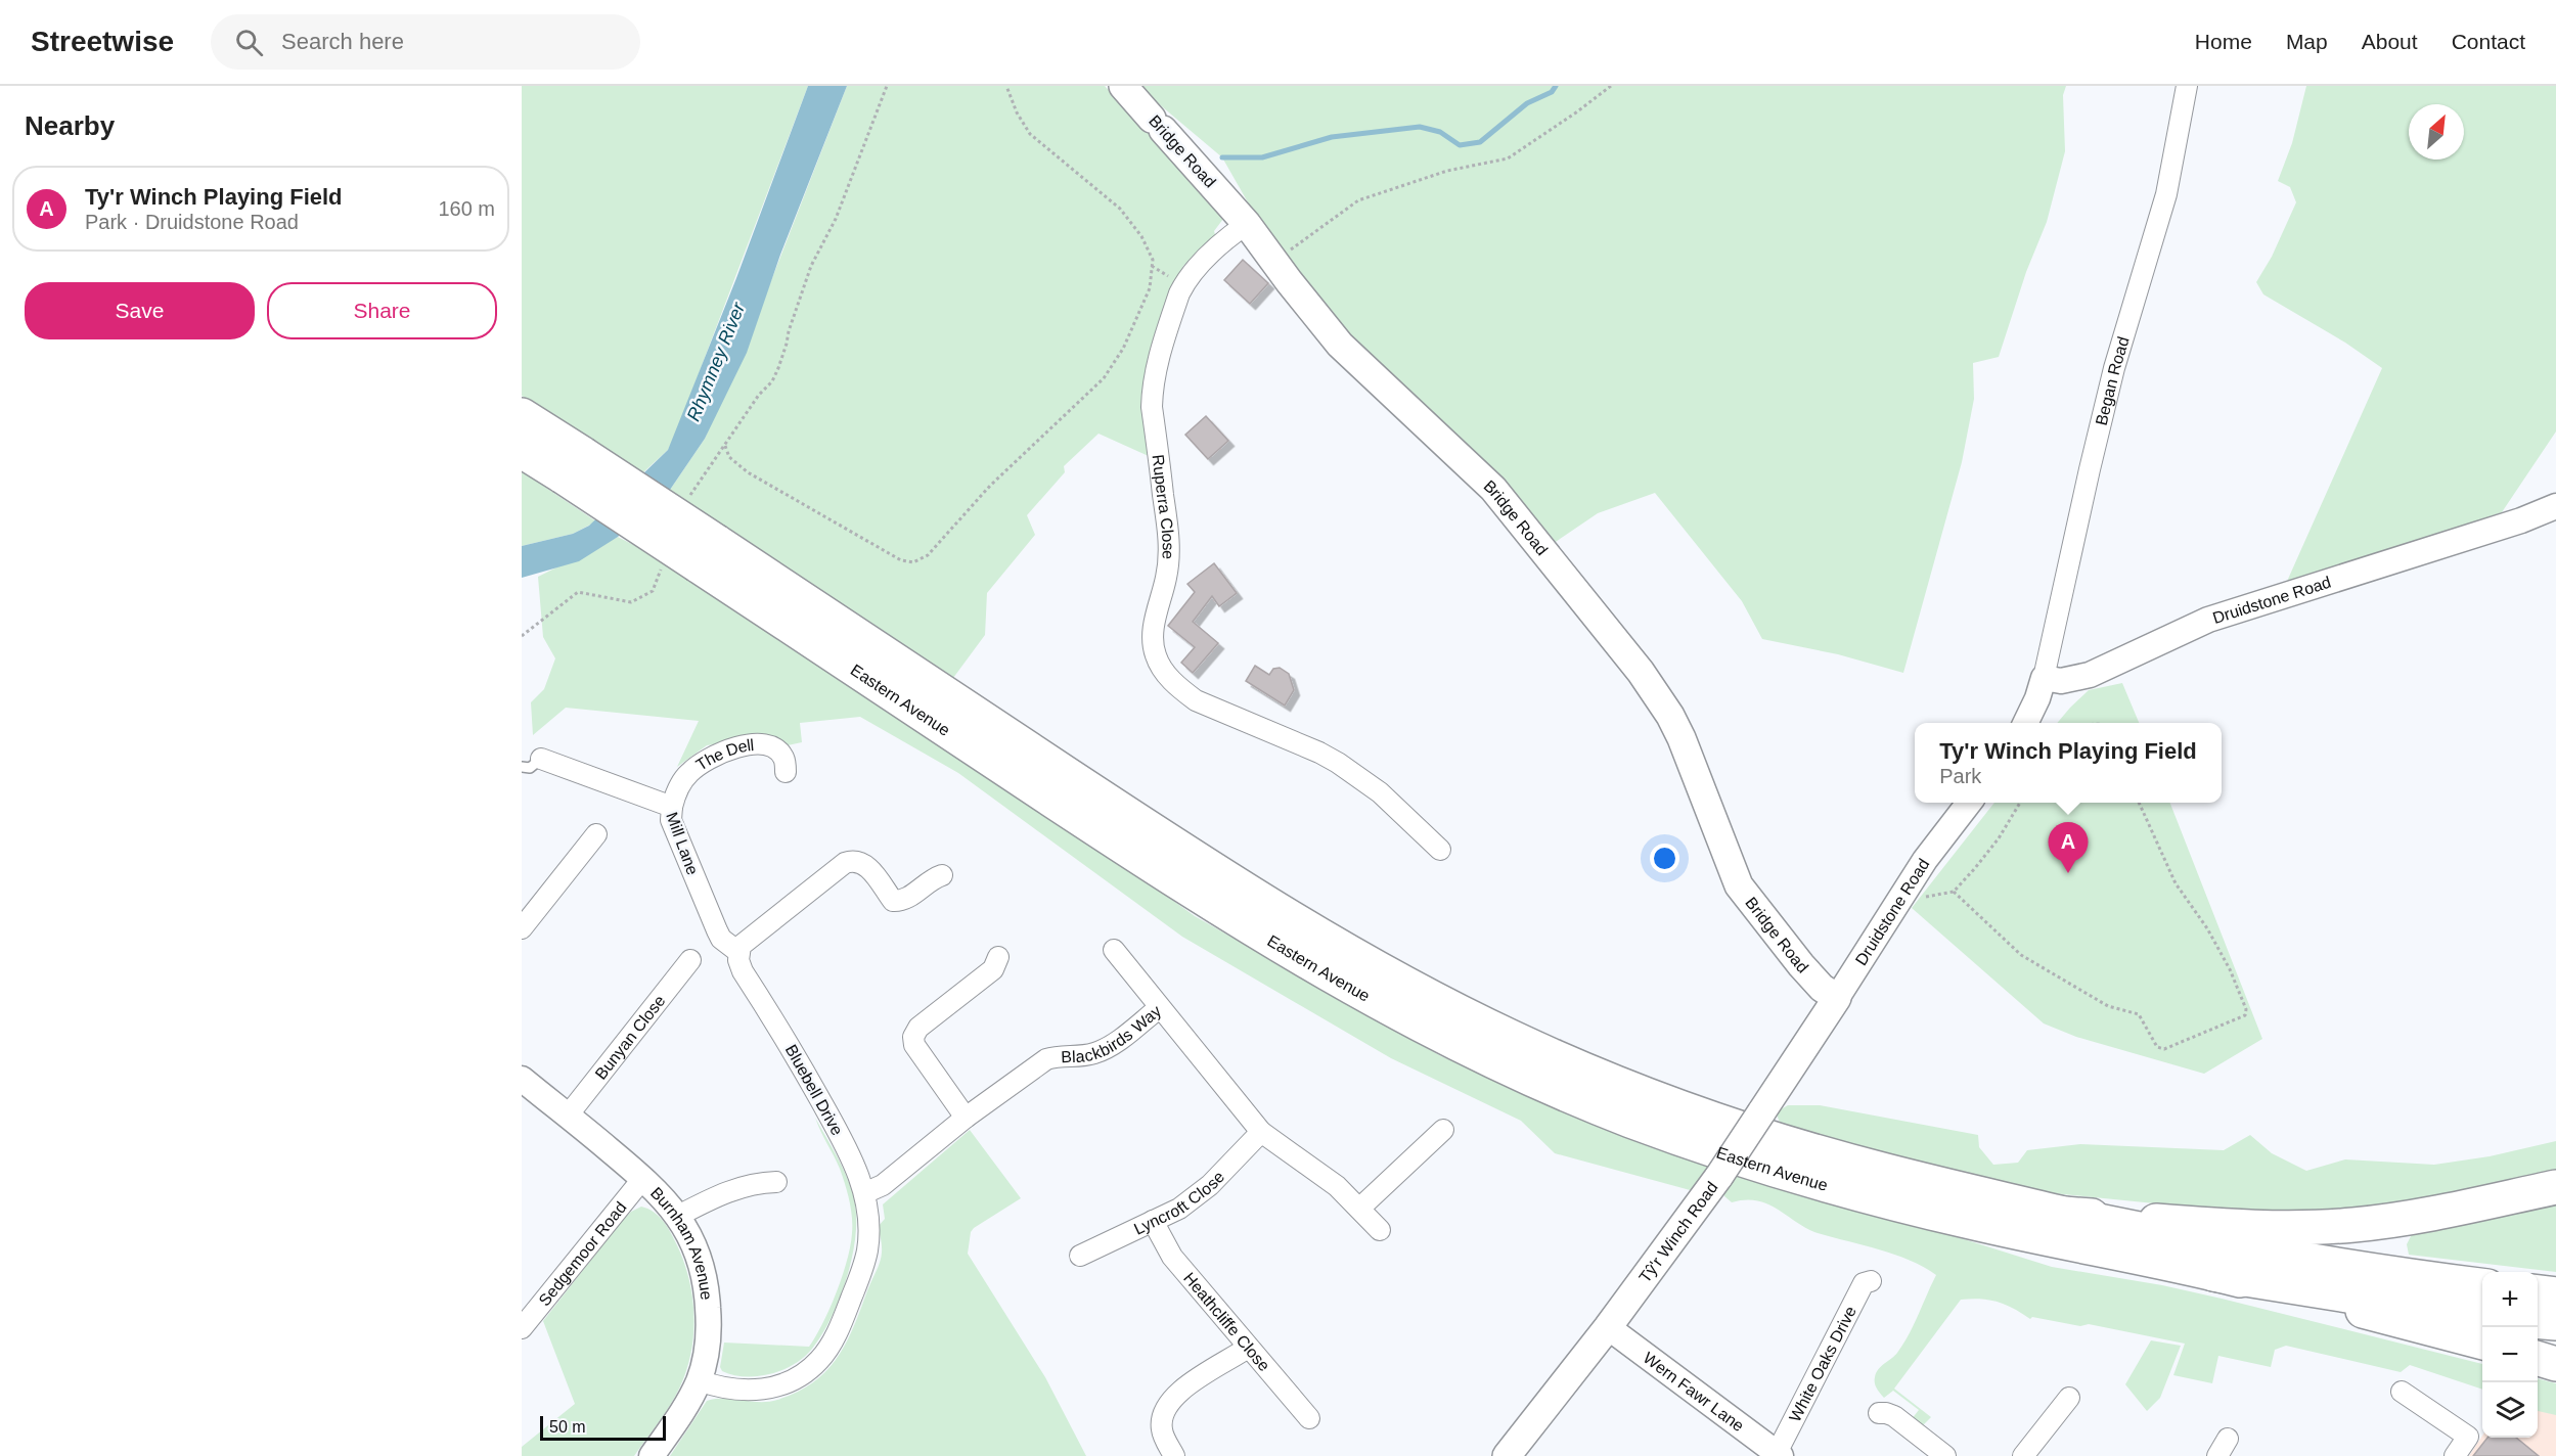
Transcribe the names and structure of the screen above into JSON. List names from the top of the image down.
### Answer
{
  "streets": {
    "highway": ["Eastern Avenue"],
    "main road": ["Bridge Road", "Tŷ'r Winch Road"],
    "street": [
      "Began Road",
      "Ruperra Close",
      "Druidstone Road",
      "The Dell",
      "Mill Lane",
      "Blackbirds Way",
      "Bunyan Close",
      "Bluebell Drive",
      "Lyncroft Close",
      "Burnham Avenue",
      "Sedgemoor Road",
      "Heathcliffe Close",
      "White Oaks Drive",
      "Wern Fawr Lane"
    ]
  },
  "crossings": [
    ["Bridge Road", "Ruperra Close"],
    ["Bridge Road", "Druidstone Road"],
    ["Bridge Road", "Tŷ'r Winch Road"],
    ["Began Road", "Druidstone Road"],
    ["Druidstone Road", "Tŷ'r Winch Road"],
    ["The Dell", "Mill Lane"],
    ["Mill Lane", "Bluebell Drive"],
    ["Blackbirds Way", "Bluebell Drive"],
    ["Blackbirds Way", "Lyncroft Close"],
    ["Bunyan Close", "Burnham Avenue"],
    ["Bluebell Drive", "Burnham Avenue"],
    ["Lyncroft Close", "Heathcliffe Close"],
    ["Tŷ'r Winch Road", "Wern Fawr Lane"],
    ["Burnham Avenue", "Sedgemoor Road"],
    ["White Oaks Drive", "Wern Fawr Lane"]
  ],
  "water": ["Rhymney River"],
  "scale_bar": "50 m",
  "north": "top right",
  "page": {
    "header": "Streetwise",
    "search": "Search here",
    "nav": [
      "Home",
      "Map",
      "About",
      "Contact"
    ],
    "heading": "Nearby",
    "list": [
      {
        "mark": "A",
        "name": "Ty'r Winch Playing Field",
        "note": "Park · Druidstone Road",
        "value": "160 m"
      }
    ],
    "buttons": ["Save", "Share"],
    "popup": ["Ty'r Winch Playing Field", "Park"],
    "pins": "A",
    "map_buttons": ["+", "−"],
    "scale": "50 m"
  }
}
